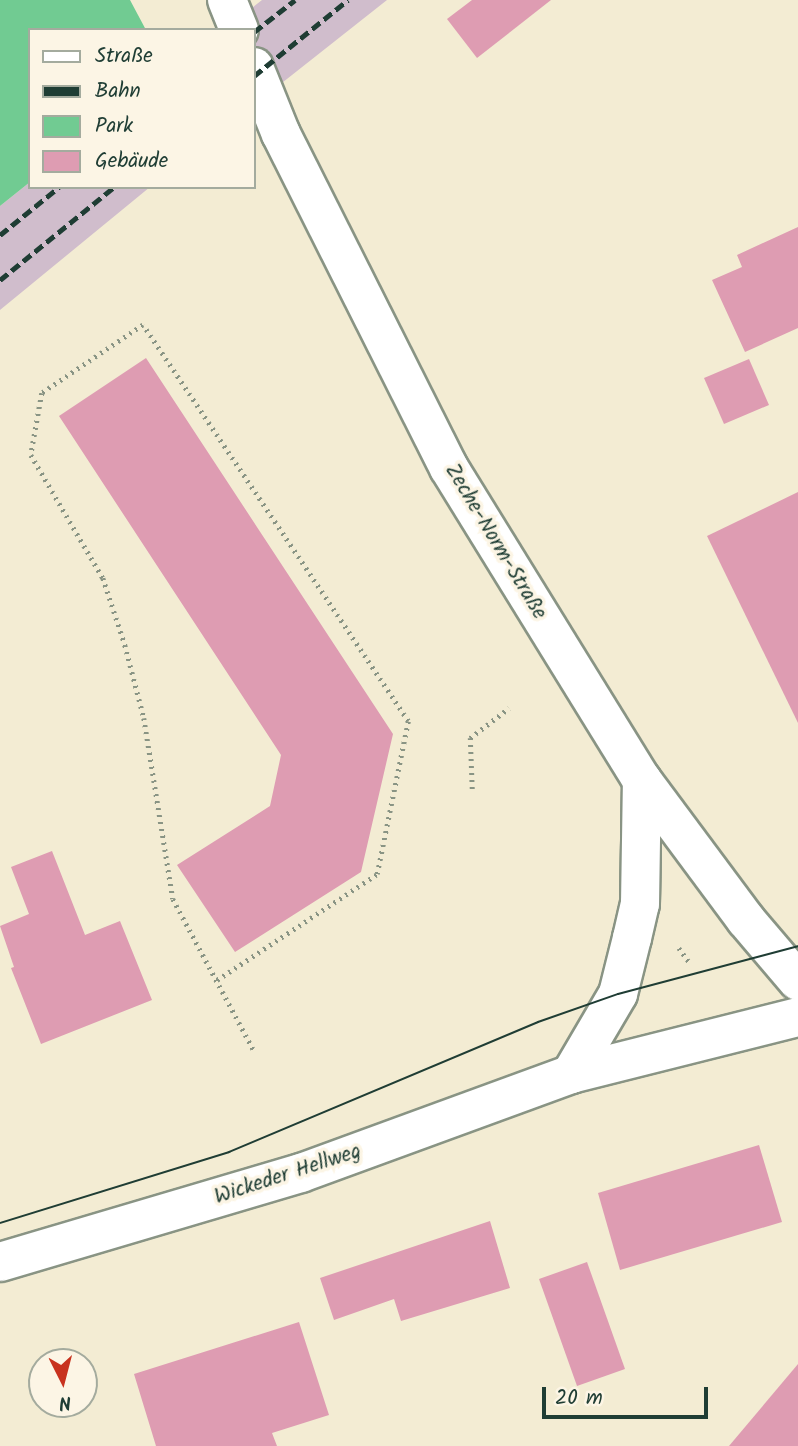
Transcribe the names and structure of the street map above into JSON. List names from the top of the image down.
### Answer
{
  "streets": {
    "street": ["Zeche-Norm-Straße", "Wickeder Hellweg"]
  },
  "legend": [
    "Straße",
    "Bahn",
    "Park",
    "Gebäude"
  ],
  "scale_bar": "20 m",
  "north": "bottom"
}
